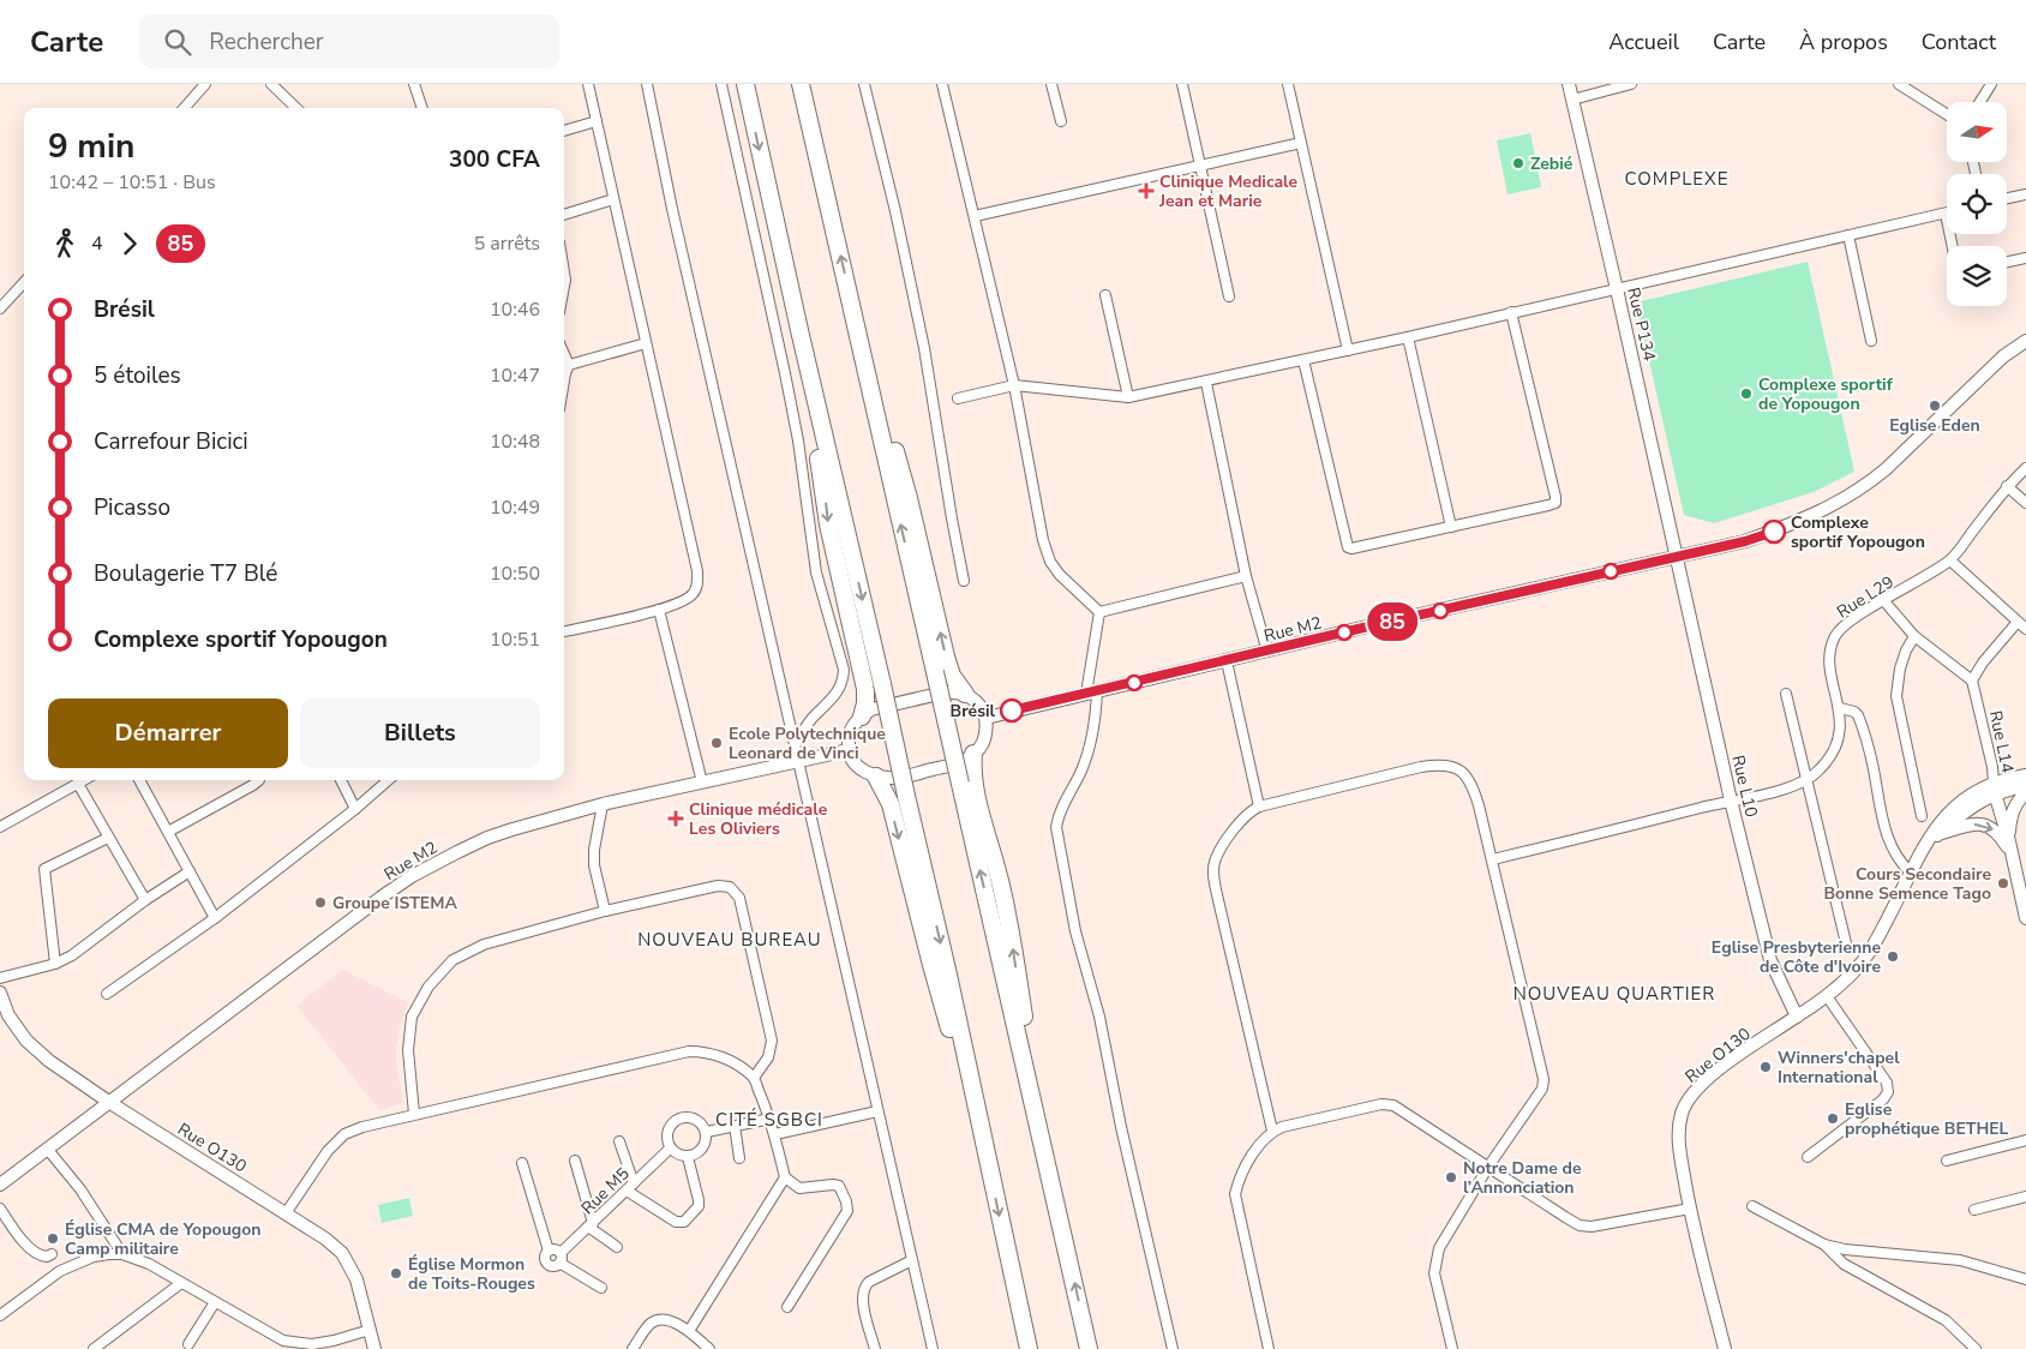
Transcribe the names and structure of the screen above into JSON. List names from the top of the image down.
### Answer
{
  "streets": {
    "street": [
      "Rue P134",
      "Rue L29",
      "Rue M2",
      "Rue L14",
      "Rue L10",
      "Rue O130",
      "Rue M5"
    ]
  },
  "crossings": [
    ["Rue P134", "Rue M2"],
    ["Rue P134", "Rue L10"],
    ["Rue L29", "Rue L10"],
    ["Rue M2", "Rue L10"],
    ["Rue M2", "Rue O130"],
    ["Rue L14", "Rue O130"],
    ["Rue L10", "Rue O130"]
  ],
  "districts": [
    "COMPLEXE",
    "NOUVEAU BUREAU",
    "NOUVEAU QUARTIER",
    "CITÉ SGBCI"
  ],
  "places": {
    "other": [
      "Zebié",
      "Complexe sportif de Yopougon",
      "Eglise Eden",
      "Complexe sportif Yopougon",
      "Brésil",
      "Ecole Polytechnique Leonard de Vinci",
      "Cours Secondaire Bonne Semence Tago",
      "Groupe ISTEMA",
      "Eglise Presbyterienne de Côte d'Ivoire",
      "Winners'chapel International",
      "Eglise prophétique BETHEL",
      "Notre Dame de l’Annonciation",
      "Église CMA de Yopougon Camp militaire",
      "Église Mormon de Toits-Rouges"
    ],
    "health": ["Clinique Medicale Jean et Marie", "Clinique médicale Les Oliviers"]
  },
  "lines": ["bus line 85"],
  "north": "right",
  "page": {
    "header": "Carte",
    "search": "Rechercher",
    "nav": [
      "Accueil",
      "Carte",
      "À propos",
      "Contact"
    ],
    "on_map": "85",
    "heading": ["9 min", "10:42 – 10:51 · Bus", "300 CFA"],
    "legs": ["4", "85", "5 arrêts"],
    "list": [
      {
        "name": "Brésil",
        "value": "10:46"
      },
      {
        "name": "5 étoiles",
        "value": "10:47"
      },
      {
        "name": "Carrefour Bicici",
        "value": "10:48"
      },
      {
        "name": "Picasso",
        "value": "10:49"
      },
      {
        "name": "Boulagerie T7 Blé",
        "value": "10:50"
      },
      {
        "name": "Complexe sportif Yopougon",
        "value": "10:51"
      }
    ],
    "buttons": ["Démarrer", "Billets"]
  }
}
